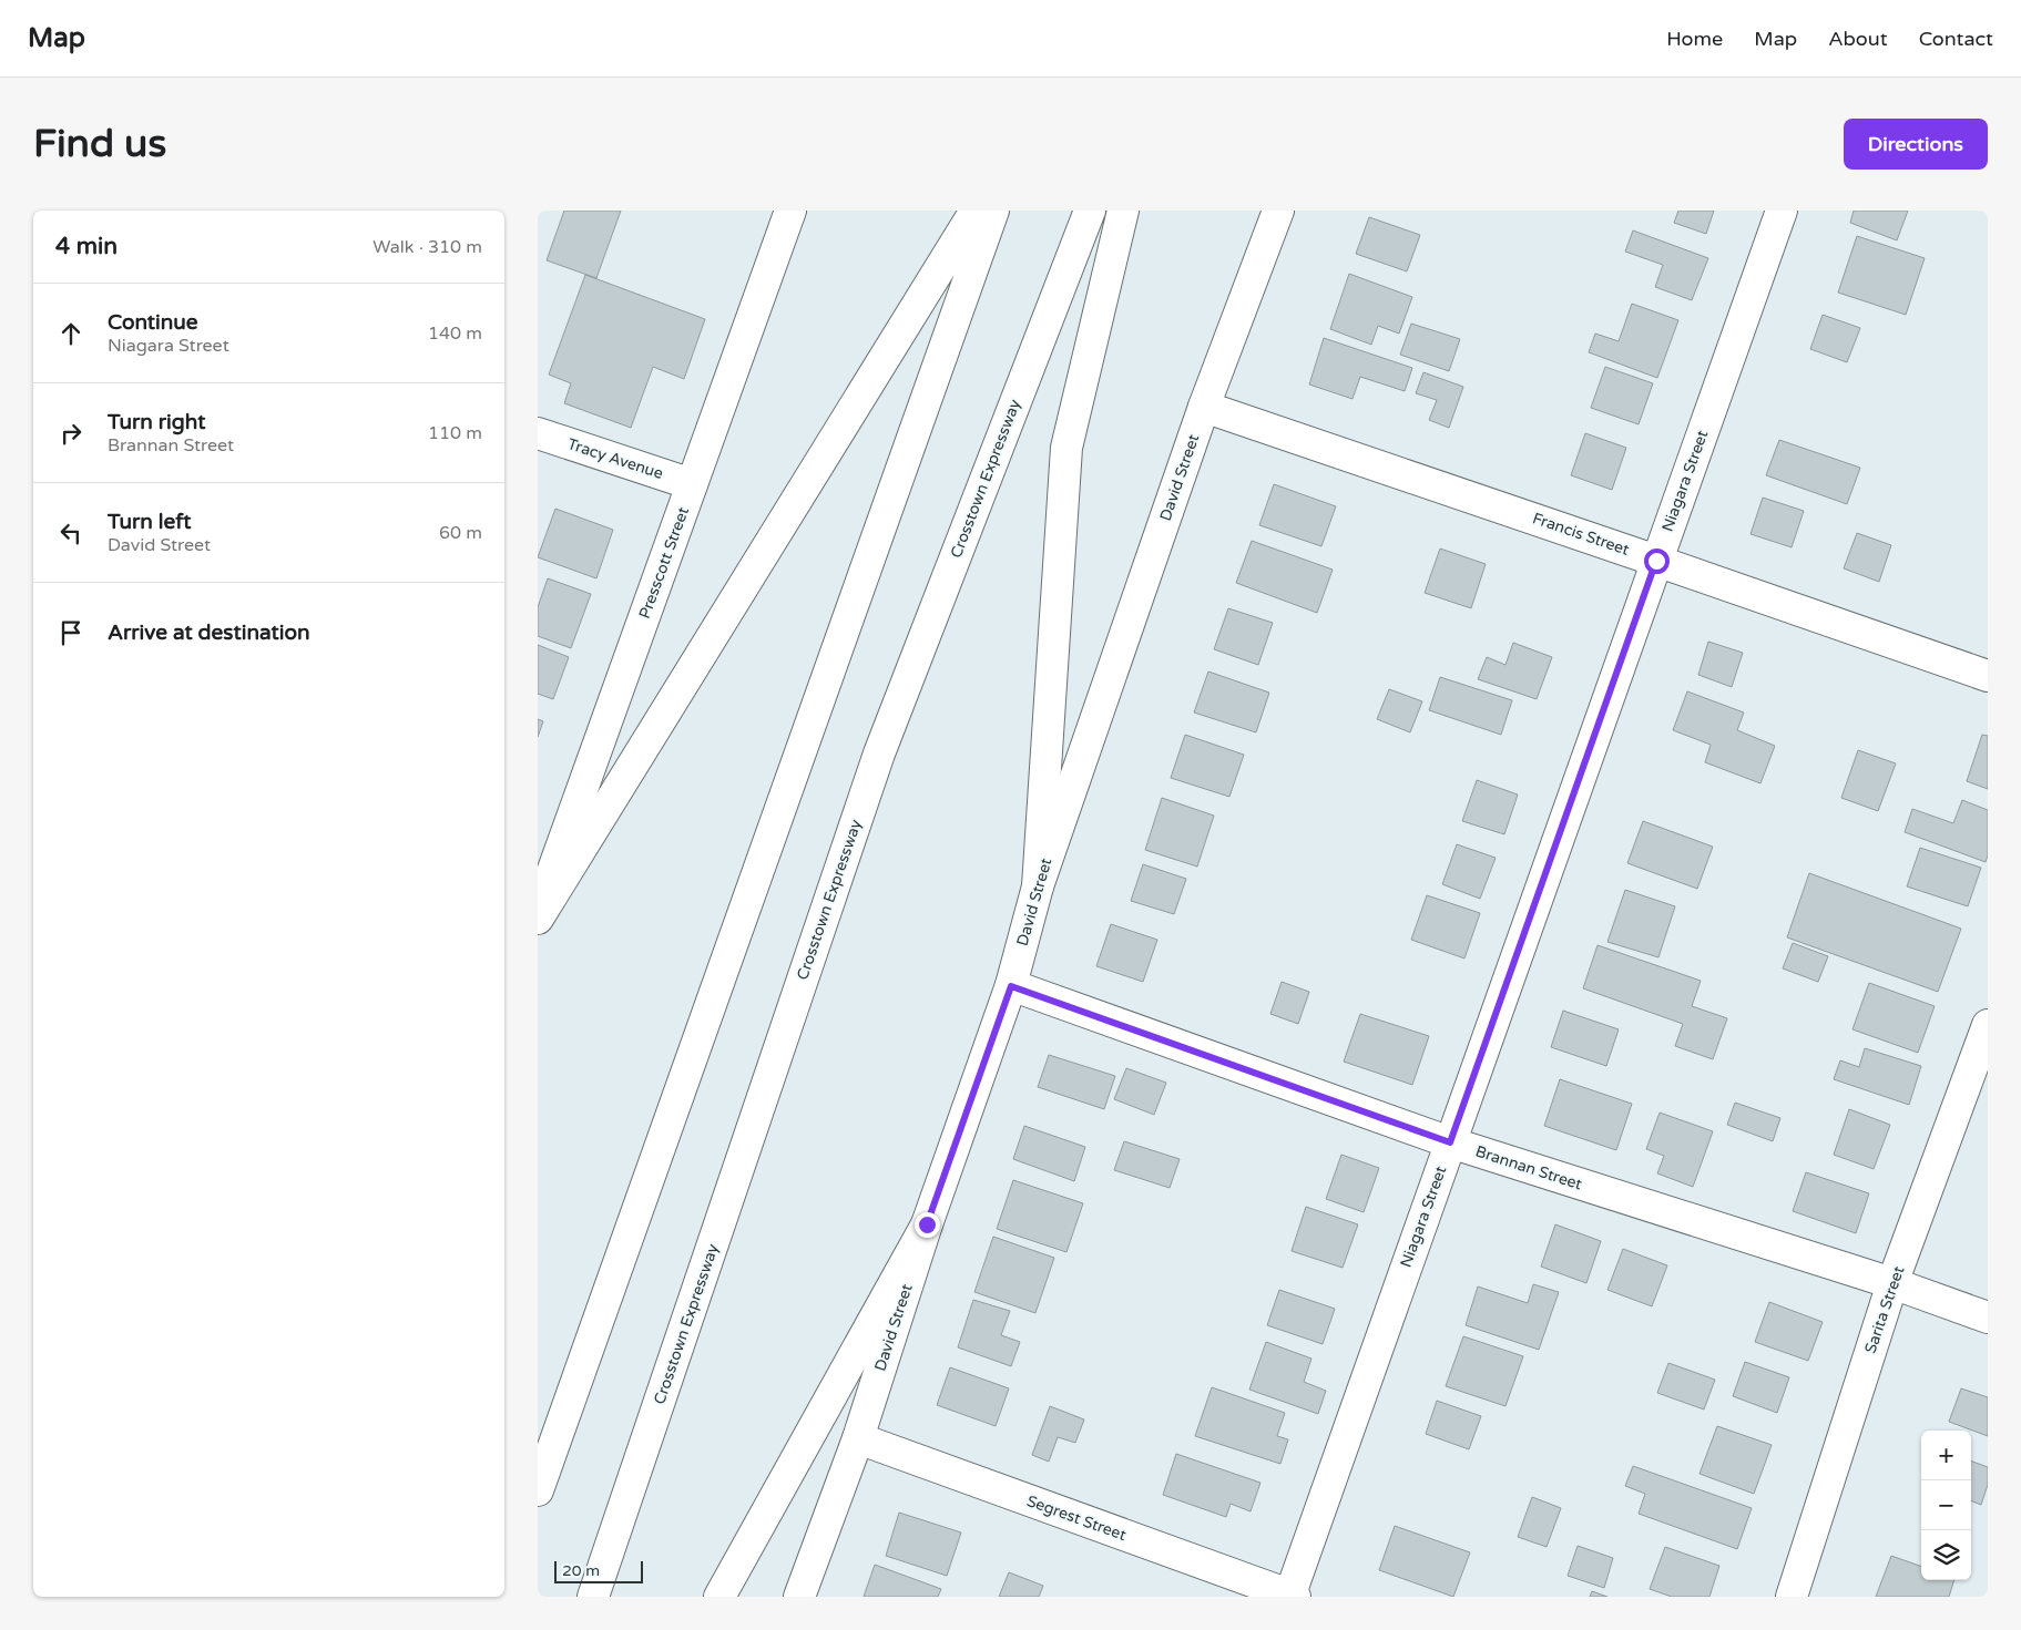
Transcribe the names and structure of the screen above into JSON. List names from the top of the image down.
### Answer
{
  "streets": {
    "main road": [
      "Tracy Avenue",
      "David Street",
      "Crosstown Expressway",
      "Niagara Street",
      "Francis Street",
      "Presscott Street",
      "Brannan Street",
      "Sarita Street",
      "Segrest Street"
    ]
  },
  "crossings": [
    ["Tracy Avenue", "Presscott Street"],
    ["David Street", "Francis Street"],
    ["David Street", "Brannan Street"],
    ["David Street", "Segrest Street"],
    ["Niagara Street", "Francis Street"],
    ["Niagara Street", "Brannan Street"],
    ["Niagara Street", "Segrest Street"],
    ["Brannan Street", "Sarita Street"]
  ],
  "scale_bar": "20 m",
  "page": {
    "header": "Map",
    "nav": [
      "Home",
      "Map",
      "About",
      "Contact"
    ],
    "buttons": "Directions",
    "title": "Find us",
    "heading": ["4 min", "Walk · 310 m"],
    "list": [
      ["Continue", "Niagara Street", "140 m"],
      ["Turn right", "Brannan Street", "110 m"],
      ["Turn left", "David Street", "60 m"],
      "Arrive at destination"
    ],
    "map_buttons": ["+", "−"],
    "scale": "20 m"
  }
}
